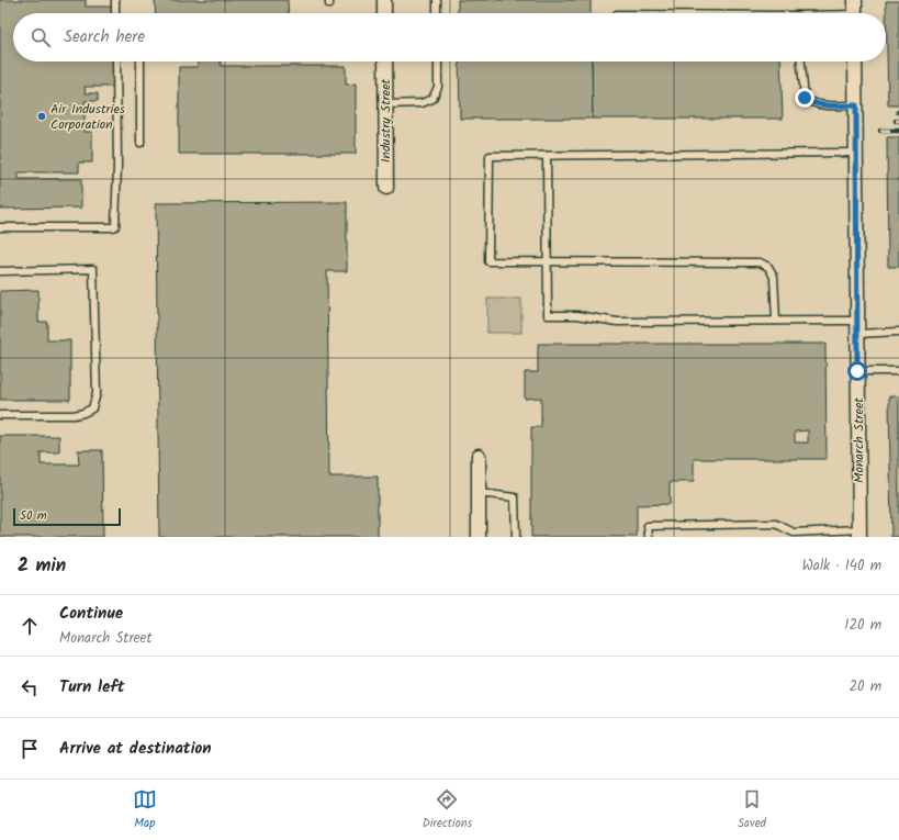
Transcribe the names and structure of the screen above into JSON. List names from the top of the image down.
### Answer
{
  "streets": {
    "street": ["Industry Street", "Monarch Street"]
  },
  "places": ["Air Industries Corporation"],
  "scale_bar": "50 m",
  "page": {
    "search": "Search here",
    "scale": "50 m",
    "heading": ["2 min", "Walk · 140 m"],
    "list": [
      ["Continue", "Monarch Street", "120 m"],
      ["Turn left", "20 m"],
      "Arrive at destination"
    ],
    "nav": ["Map", "Directions", "Saved"]
  }
}
